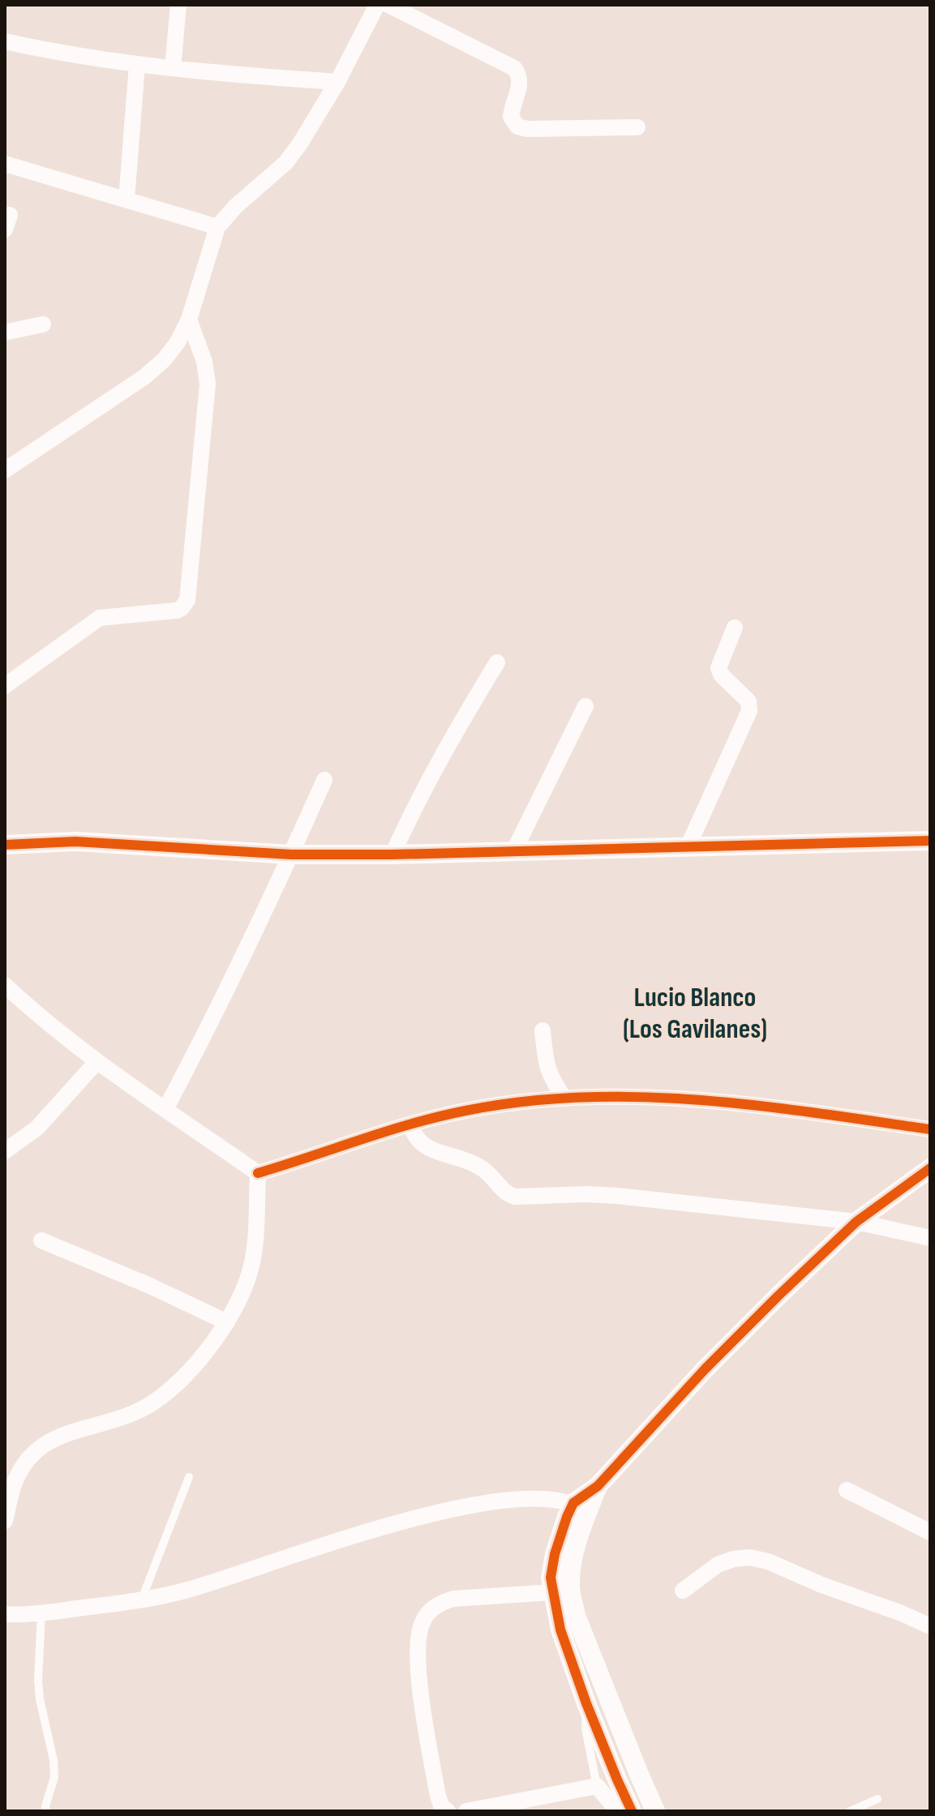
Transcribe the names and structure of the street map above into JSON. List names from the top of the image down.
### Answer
{
  "districts": ["Lucio Blanco (Los Gavilanes)"]
}
